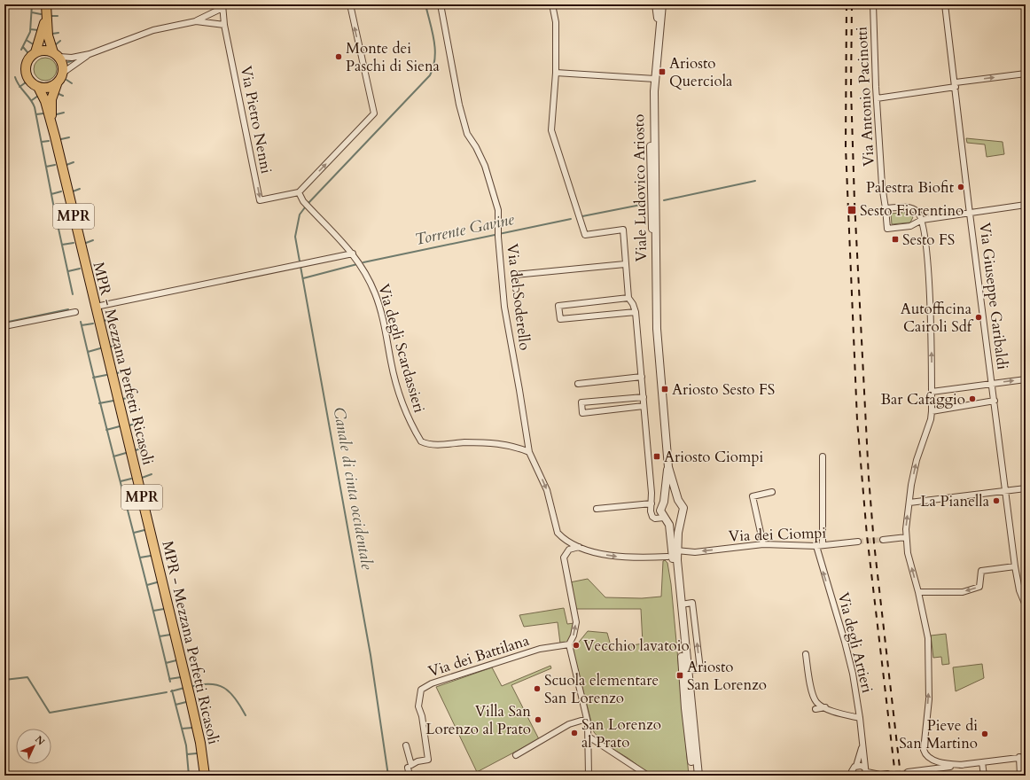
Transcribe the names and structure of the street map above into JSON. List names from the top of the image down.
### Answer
{
  "streets": {
    "main road": ["MPR", "MPR - Mezzana Perfetti Ricasoli"],
    "street": [
      "Via Antonio Pacinotti",
      "Via Pietro Nenni",
      "Viale Ludovico Ariosto",
      "Via Giuseppe Garibaldi",
      "Via del Soderello",
      "Via degli Scardassieri",
      "Via dei Ciompi",
      "Via degli Artieri",
      "Via dei Battilana"
    ]
  },
  "crossings": [
    ["Via Pietro Nenni", "Via degli Scardassieri"],
    ["Viale Ludovico Ariosto", "Via dei Ciompi"],
    ["Via del Soderello", "Via degli Scardassieri"],
    ["Via dei Ciompi", "Via degli Artieri"]
  ],
  "one_way": ["Via Pietro Nenni"],
  "water": ["Torrente Gavine", "Canale di cinta occidentale"],
  "places": {
    "other": [
      "Monte dei Paschi di Siena",
      "Palestra Biofit",
      "Autofficina Cairoli Sdf",
      "Bar Cafaggio",
      "La Pianella",
      "Vecchio lavatoio",
      "Scuola elementare San Lorenzo",
      "Villa San Lorenzo al Prato",
      "San Lorenzo al Prato",
      "Pieve di San Martino"
    ],
    "transit": [
      "Ariosto Querciola",
      "Sesto Fiorentino",
      "Sesto FS",
      "Ariosto Sesto FS",
      "Ariosto Ciompi",
      "Ariosto San Lorenzo"
    ]
  },
  "north": "top right"
}
